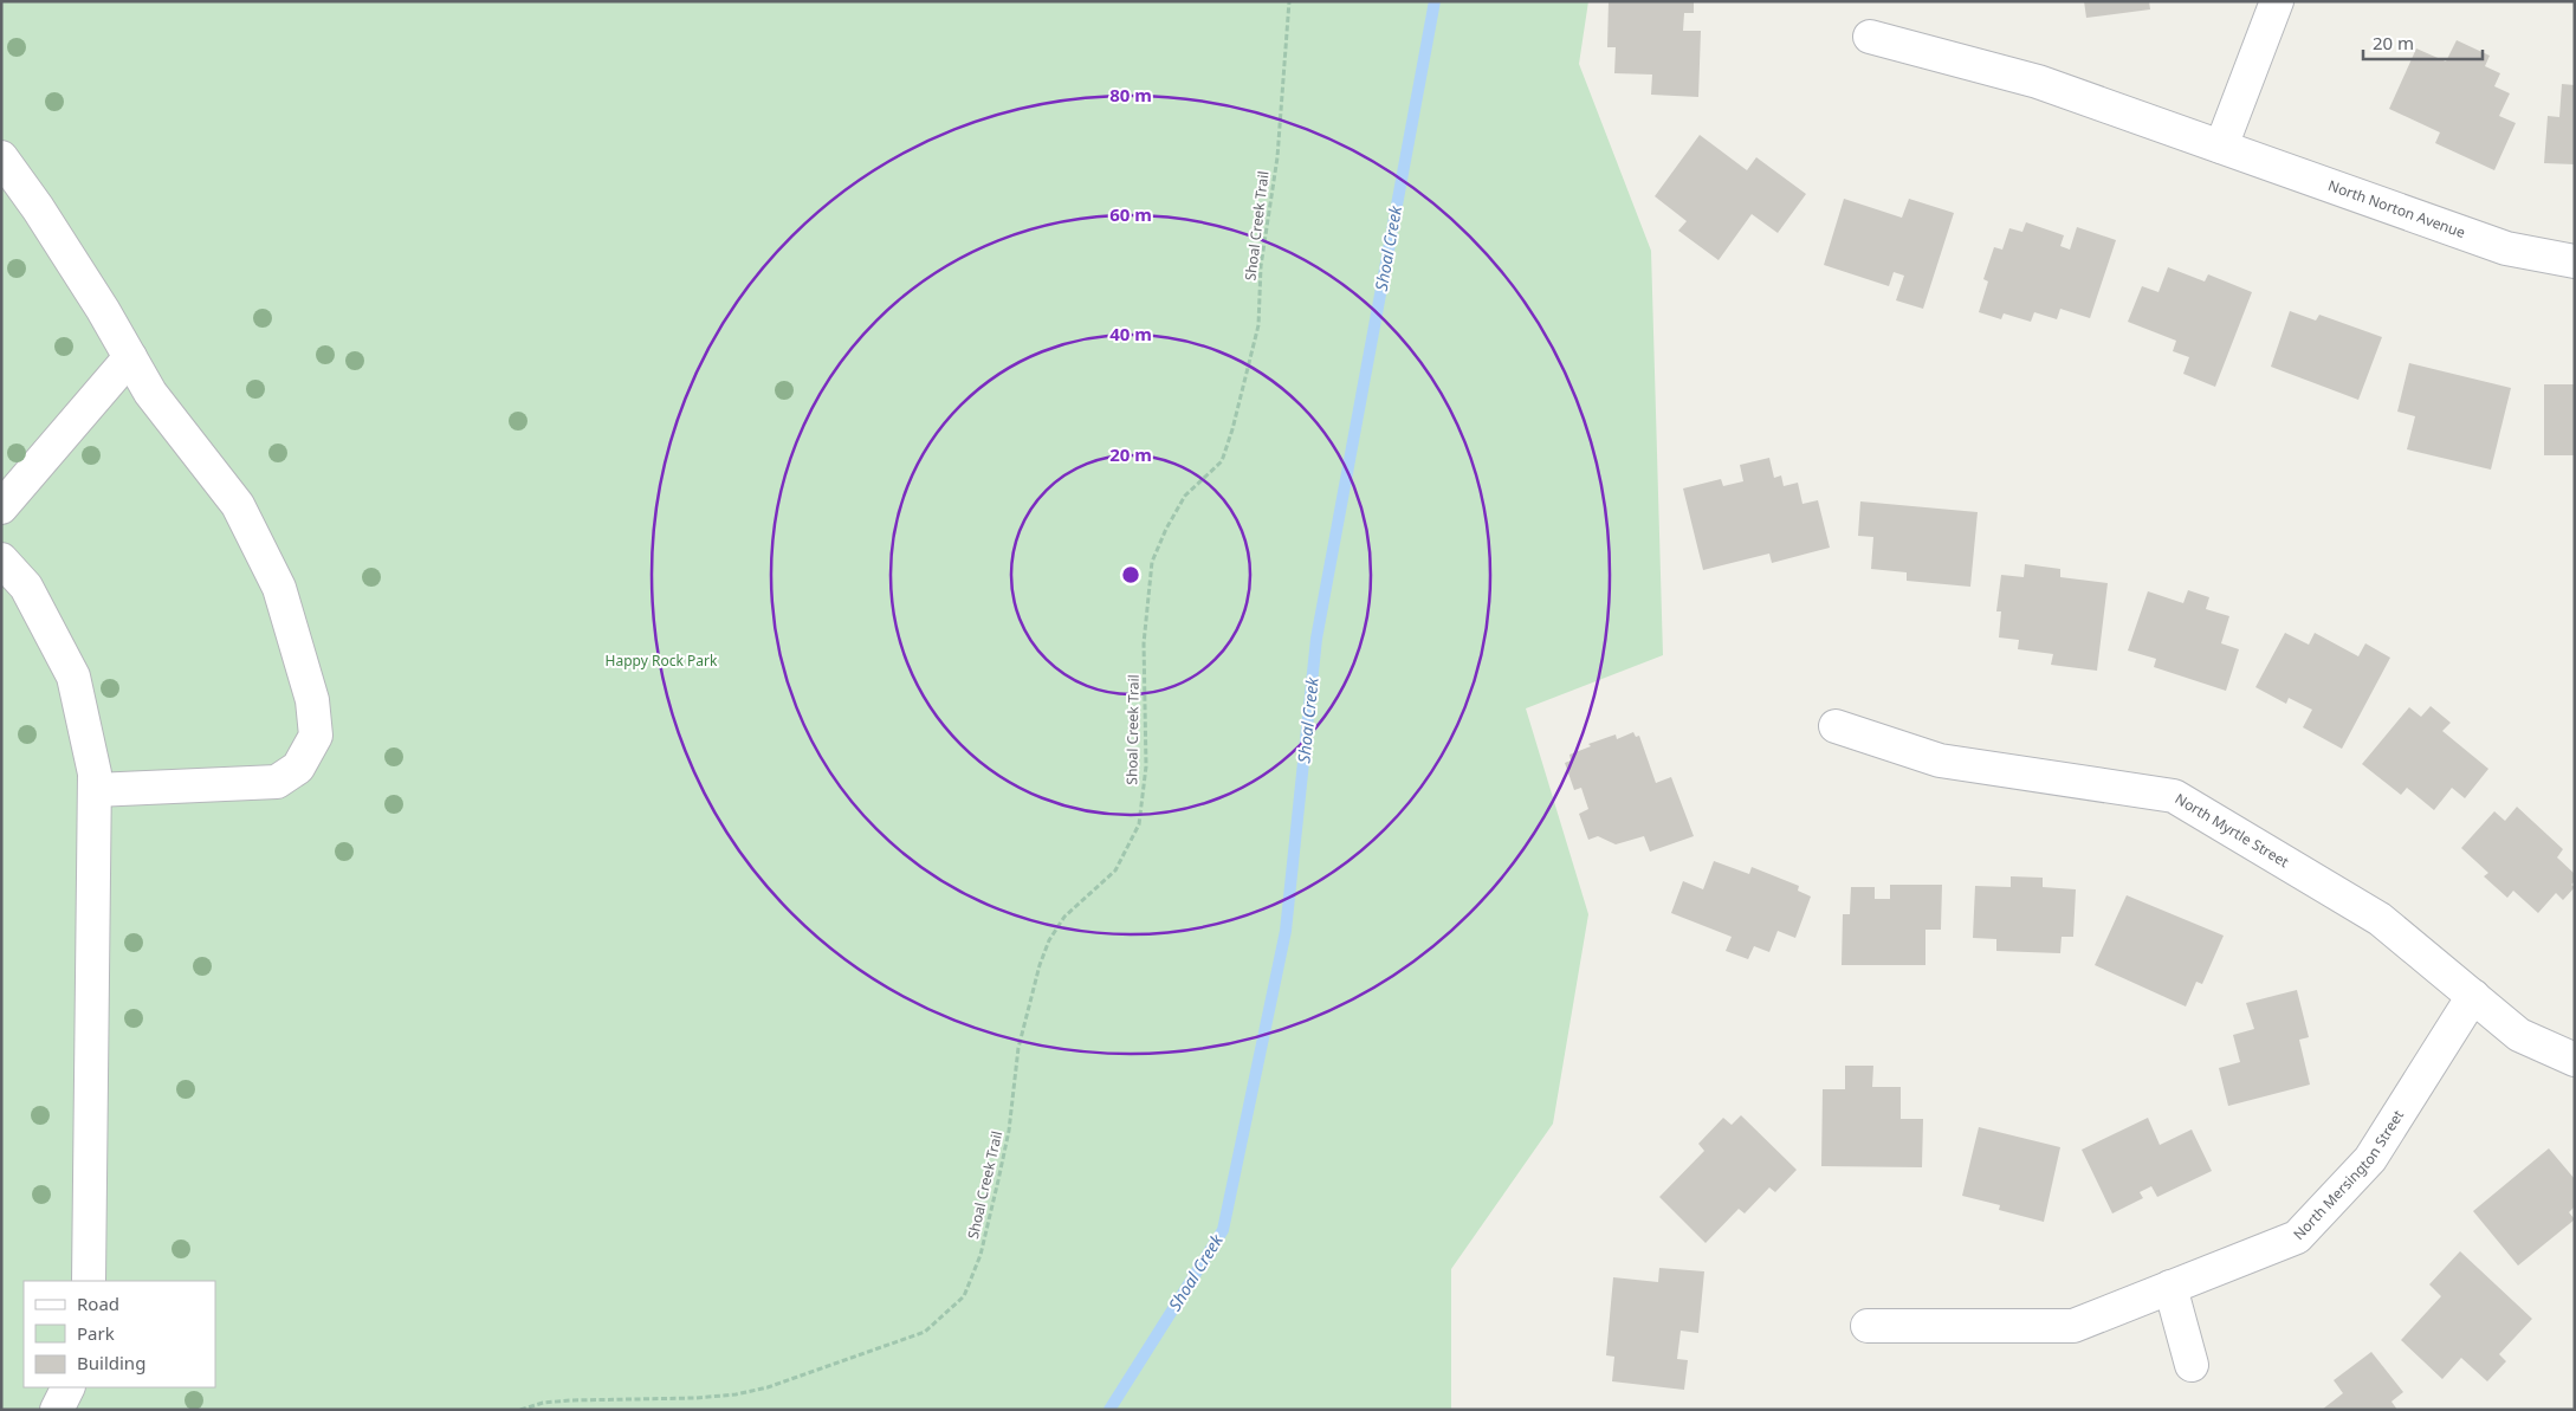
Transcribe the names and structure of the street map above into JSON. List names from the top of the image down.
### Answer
{
  "streets": {
    "street": ["North Norton Avenue", "North Myrtle Street", "North Mersington Street"],
    "path": ["Shoal Creek Trail"]
  },
  "crossings": [
    ["North Myrtle Street", "North Mersington Street"]
  ],
  "water": ["Shoal Creek"],
  "parks": ["Happy Rock Park"],
  "legend": ["Road", "Park", "Building"],
  "scale_bar": "20 m",
  "rings": [
    "80 m",
    "60 m",
    "40 m",
    "20 m"
  ]
}
